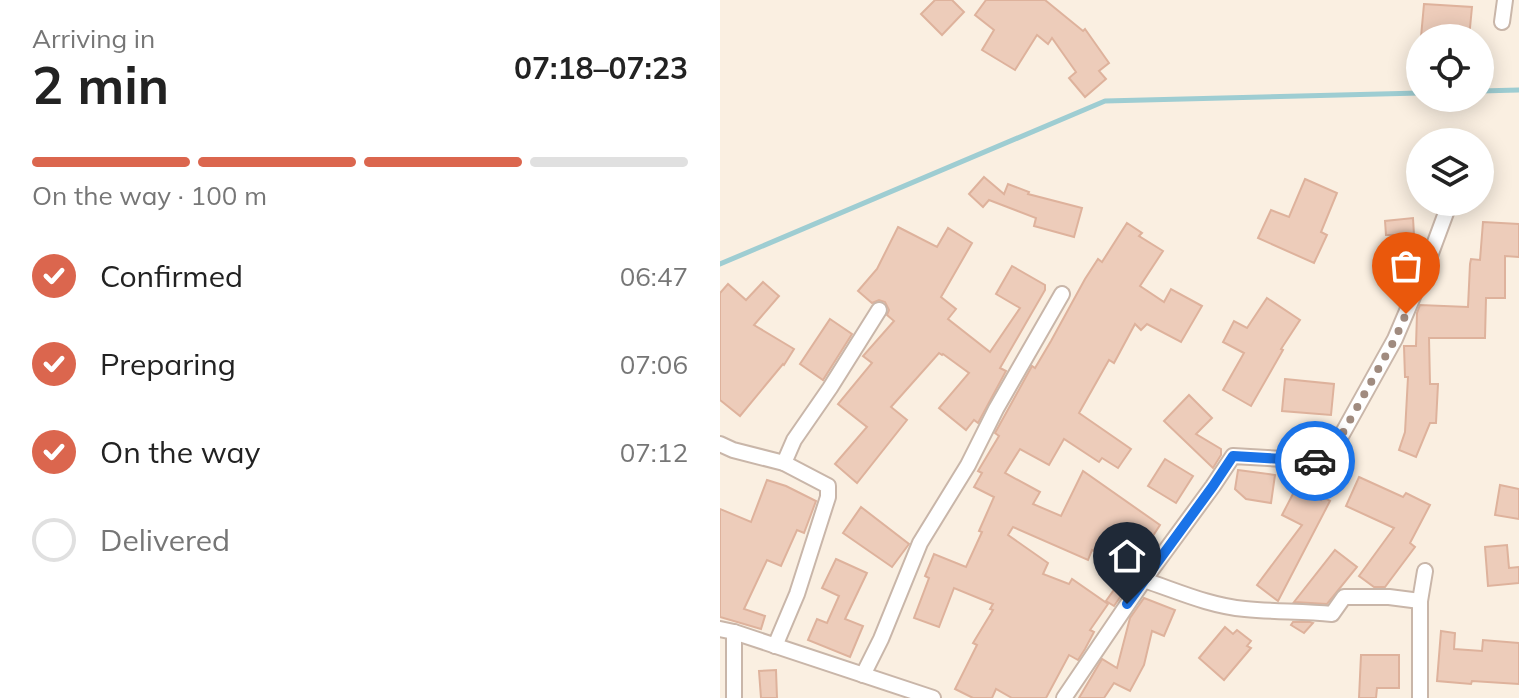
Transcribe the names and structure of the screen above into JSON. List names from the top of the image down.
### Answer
{
  "page": {
    "heading": ["2 min", "Arriving in", "07:18–07:23"],
    "bar": "On the way · 100 m",
    "list": [
      ["Confirmed", "06:47"],
      ["Preparing", "07:06"],
      ["On the way", "07:12"],
      "Delivered"
    ]
  }
}
